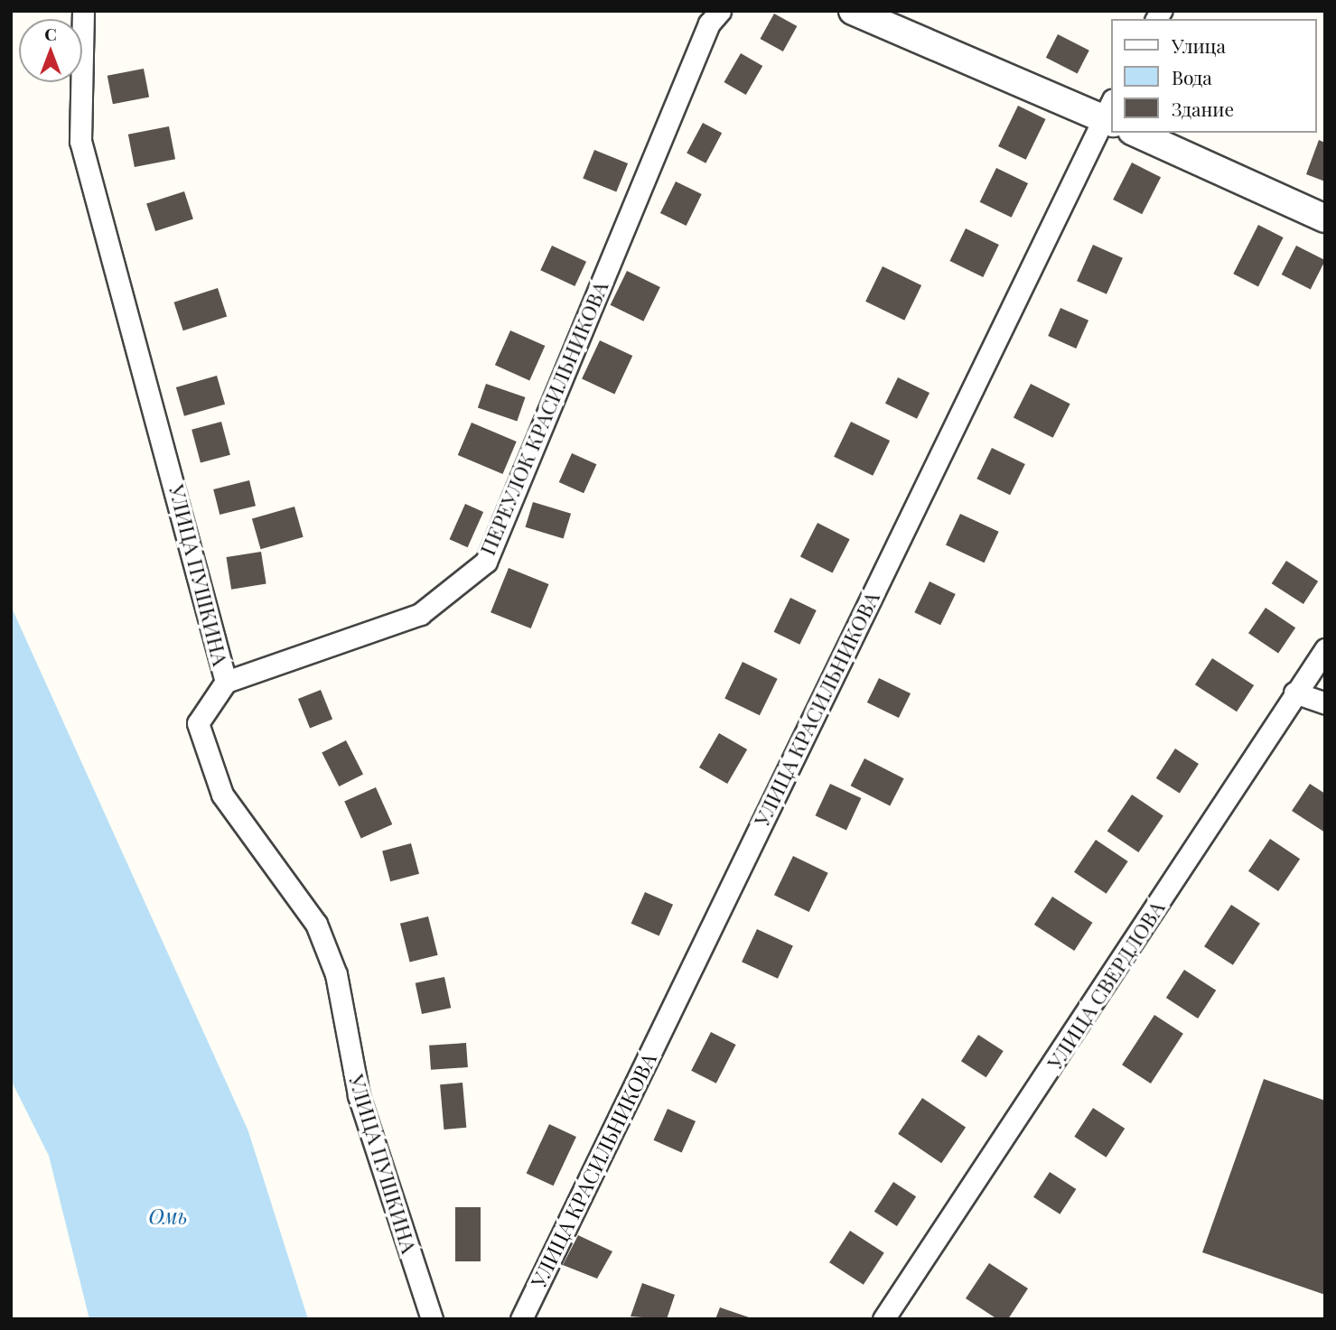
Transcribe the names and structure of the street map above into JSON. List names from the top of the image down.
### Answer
{
  "streets": {
    "street": [
      "ПЕРЕУЛОК КРАСИЛЬНИКОВА",
      "УЛИЦА ПУШКИНА",
      "УЛИЦА КРАСИЛЬНИКОВА",
      "УЛИЦА СВЕРДЛОВА"
    ]
  },
  "crossings": [
    ["ПЕРЕУЛОК КРАСИЛЬНИКОВА", "УЛИЦА ПУШКИНА"]
  ],
  "water": ["Омь"],
  "legend": ["Улица", "Вода", "Здание"],
  "north": "top"
}
